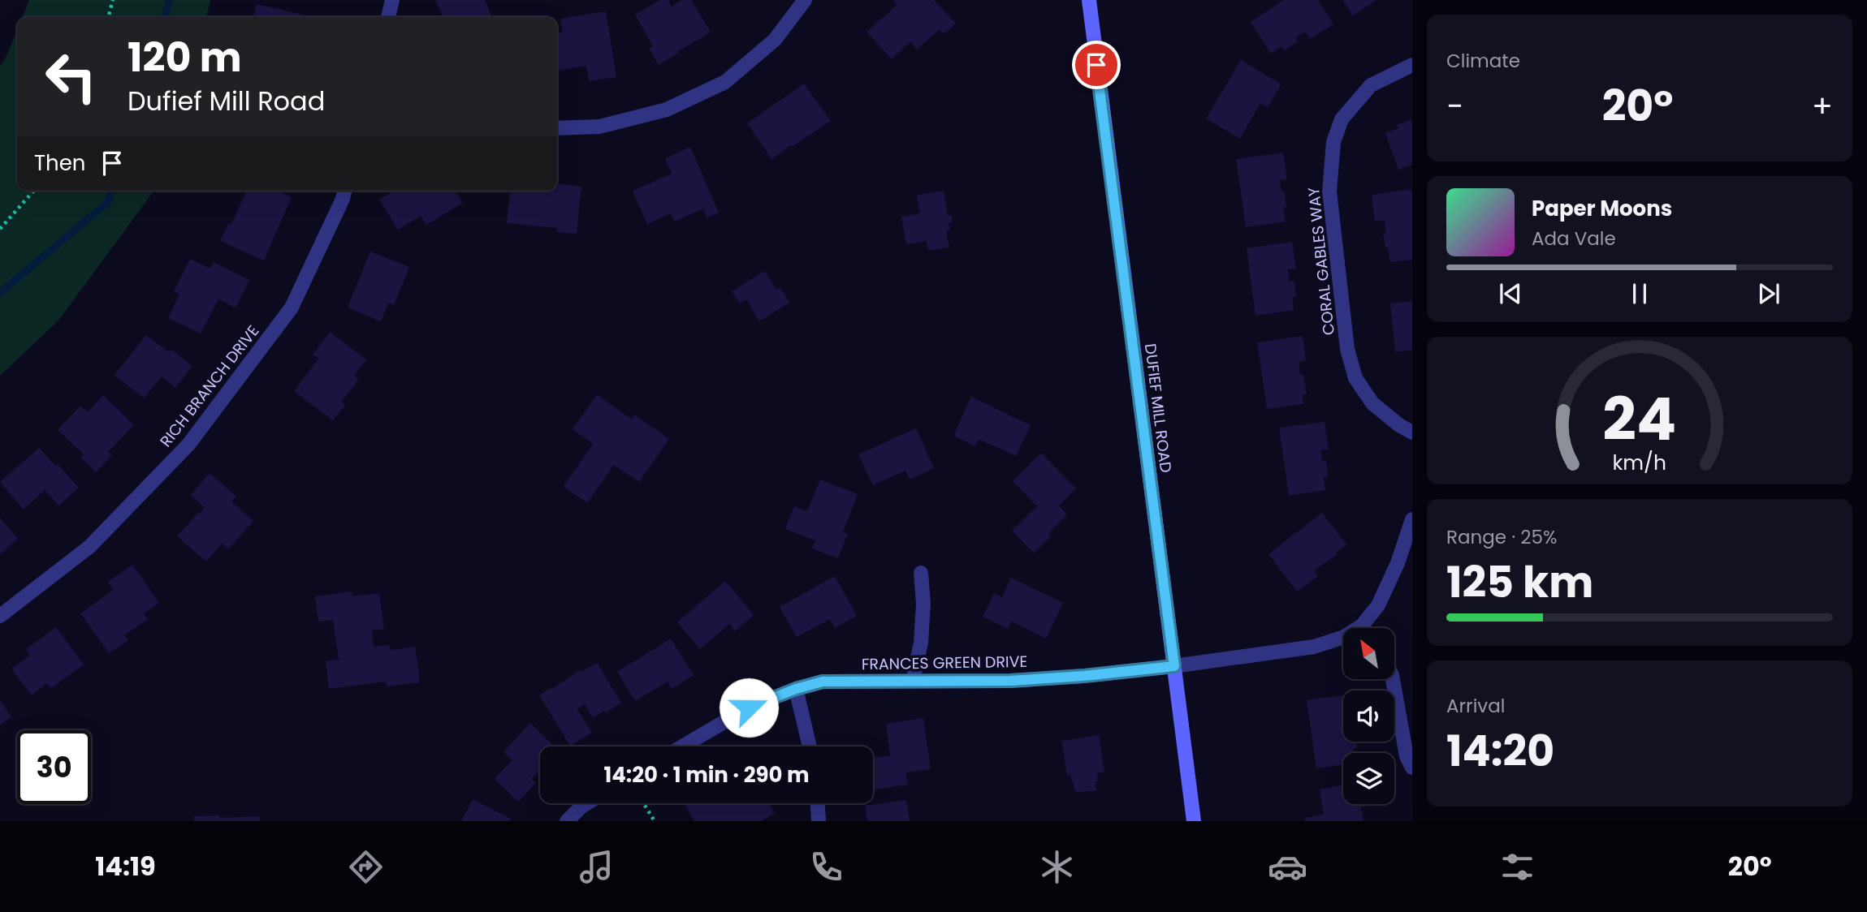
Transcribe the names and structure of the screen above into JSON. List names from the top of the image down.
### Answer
{
  "streets": {
    "main road": ["DUFIEF MILL ROAD"],
    "street": ["CORAL GABLES WAY", "RICH BRANCH DRIVE", "FRANCES GREEN DRIVE"]
  },
  "crossings": [
    ["DUFIEF MILL ROAD", "FRANCES GREEN DRIVE"]
  ],
  "north": "top left",
  "page": {
    "tile": [
      "Climate",
      ["Range · 25%", "125 km"],
      ["Arrival", "14:20"]
    ],
    "turn": ["120 m", "Dufief Mill Road"],
    "heat": ["−", "20°", "+"],
    "then": "Then",
    "song": ["Paper Moons", "Ada Vale"],
    "limit": "30",
    "trip": "14:20 · 1 min · 290 m",
    "tabs": ["14:19", "20°"],
    "gauge": ["24", "km/h"]
  }
}
